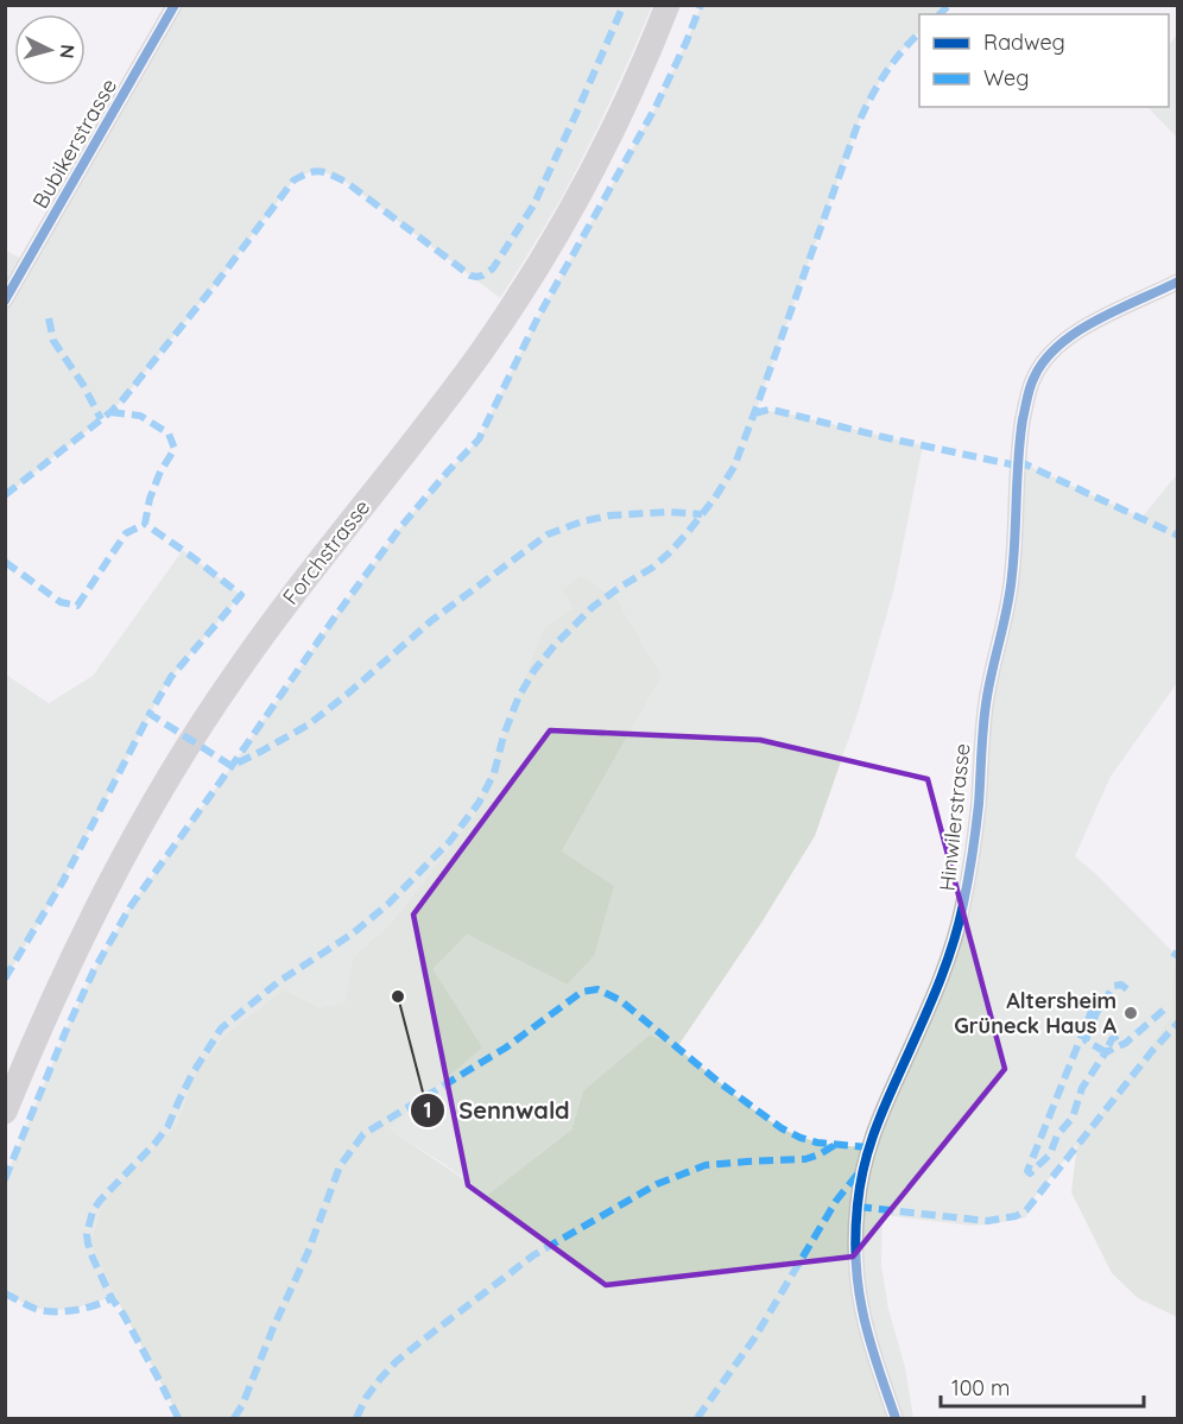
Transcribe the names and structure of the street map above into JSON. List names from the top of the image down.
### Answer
{
  "streets": {
    "highway": ["Forchstrasse"],
    "street": ["Bubikerstrasse", "Hinwilerstrasse"]
  },
  "places": ["Sennwald", "Altersheim Grüneck Haus A"],
  "legend": ["Radweg", "Weg"],
  "scale_bar": "100 m",
  "north": "right"
}
